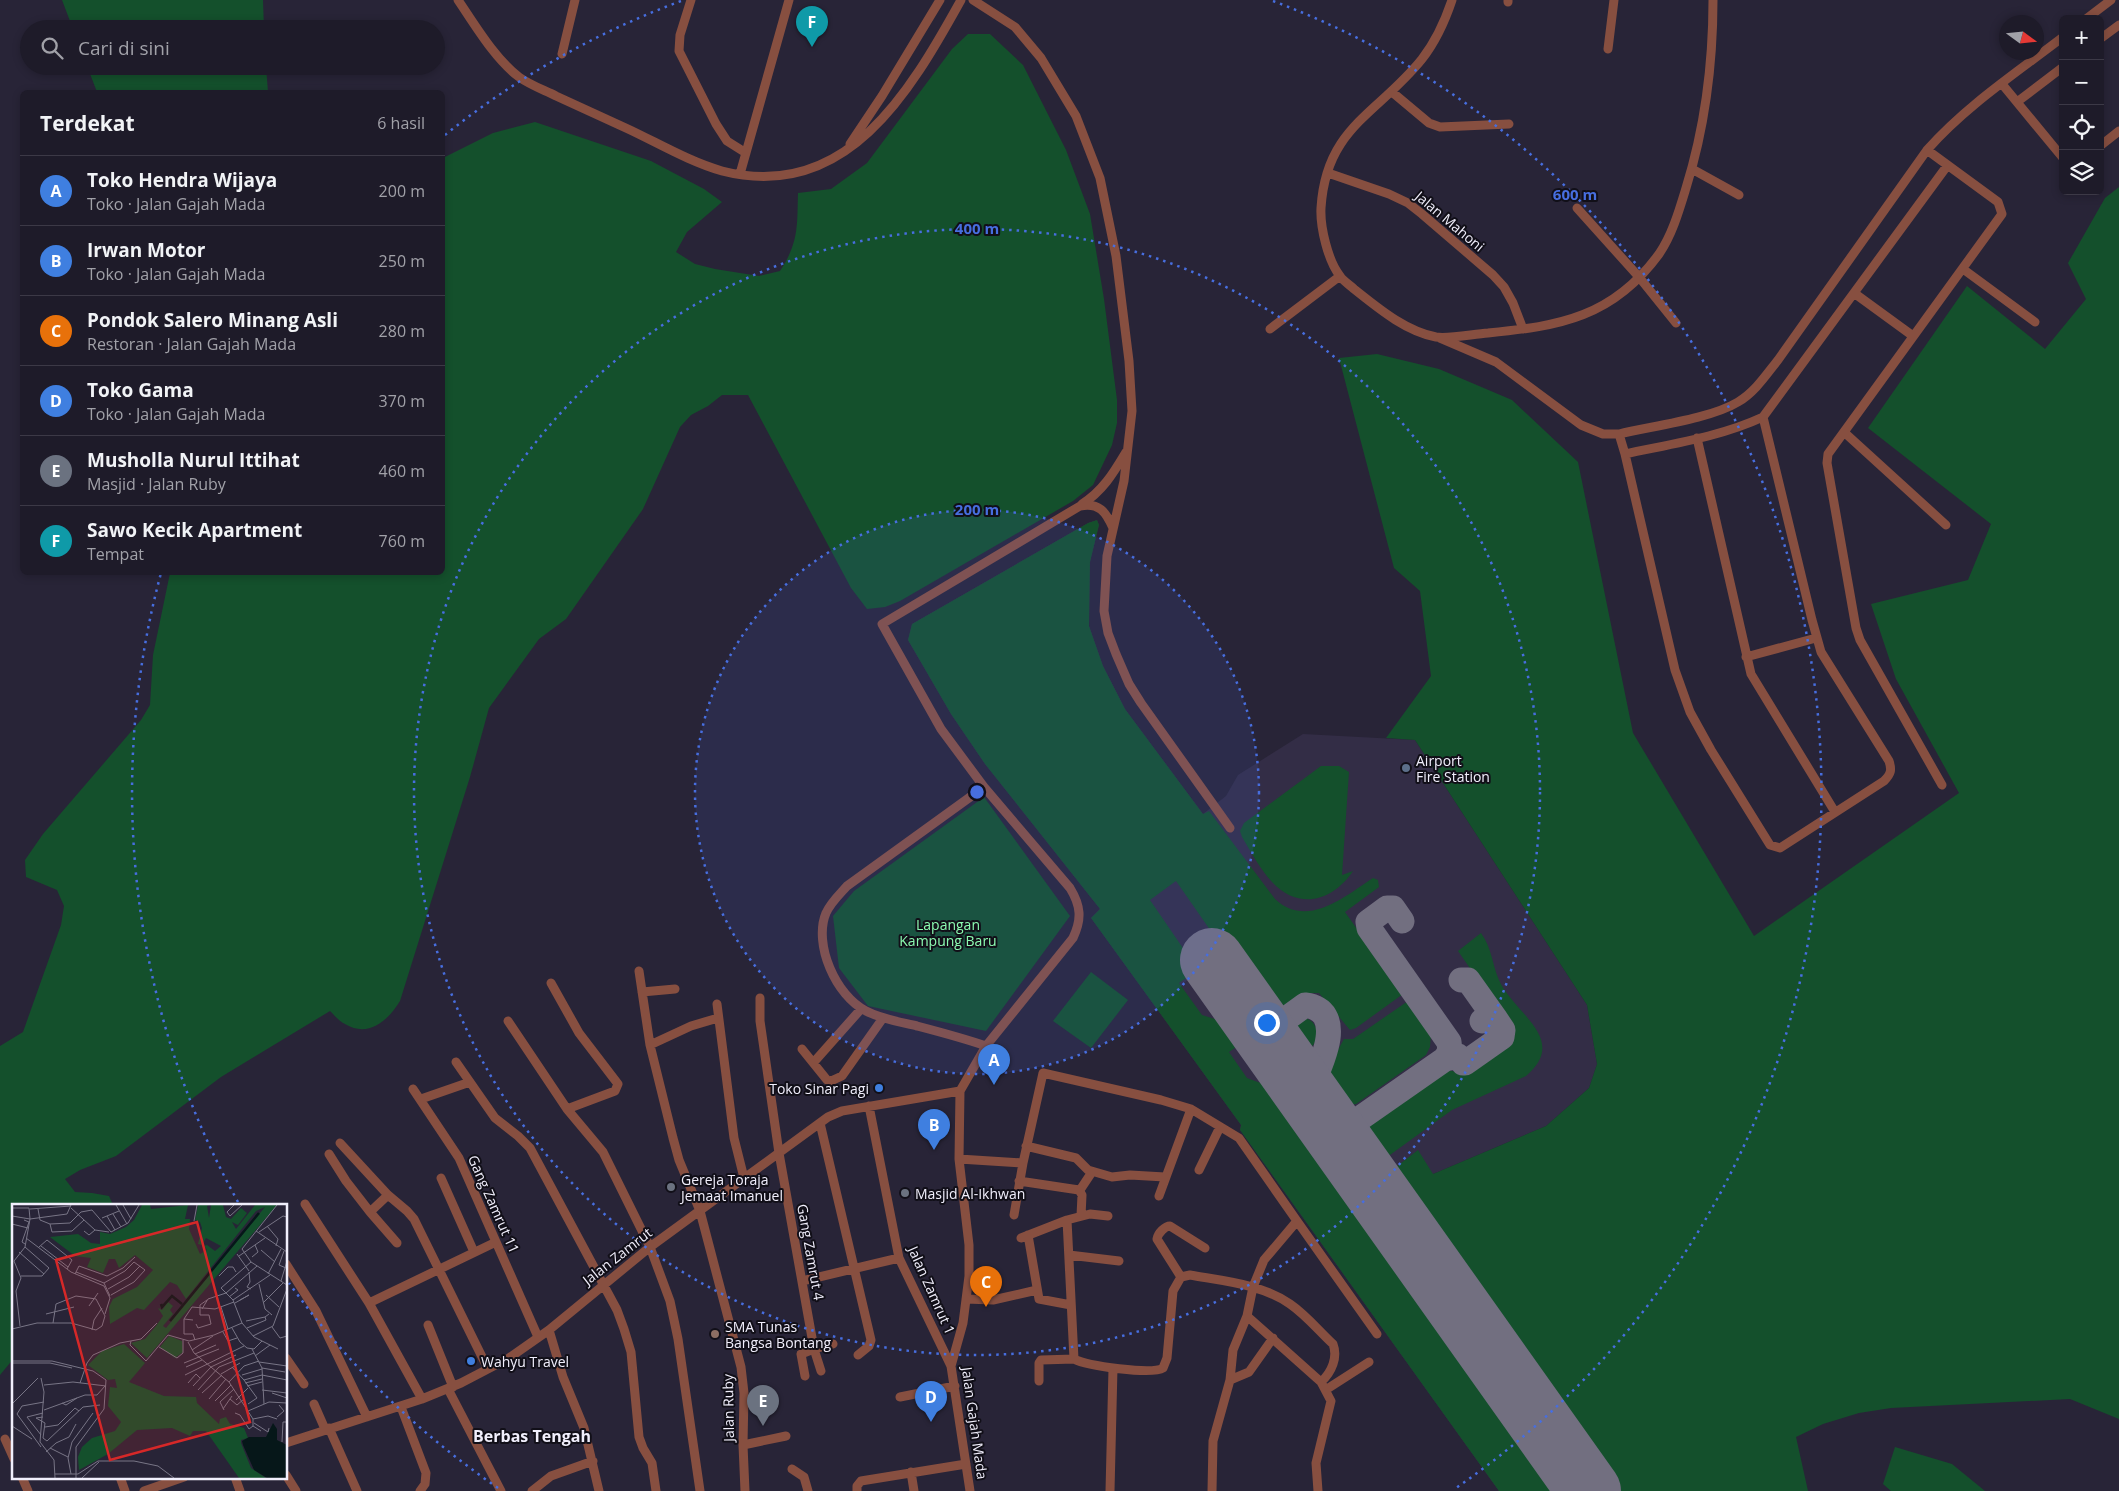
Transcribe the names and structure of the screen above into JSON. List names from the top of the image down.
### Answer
{
  "streets": {
    "street": [
      "Jalan Mahoni",
      "Gang Zamrut 11",
      "Gang Zamrut 4",
      "Jalan Zamrut",
      "Jalan Zamrut 1",
      "Jalan Ruby",
      "Jalan Gajah Mada"
    ]
  },
  "crossings": [
    ["Gang Zamrut 11", "Jalan Zamrut"],
    ["Gang Zamrut 4", "Jalan Zamrut"],
    ["Jalan Zamrut", "Jalan Zamrut 1"],
    ["Jalan Zamrut", "Jalan Ruby"],
    ["Jalan Zamrut", "Jalan Gajah Mada"],
    ["Jalan Zamrut 1", "Jalan Gajah Mada"]
  ],
  "districts": ["Berbas Tengah"],
  "parks": ["Lapangan Kampung Baru"],
  "places": [
    "Airport Fire Station",
    "Toko Sinar Pagi",
    "Gereja Toraja Jemaat Imanuel",
    "Masjid Al-Ikhwan",
    "SMA Tunas Bangsa Bontang",
    "Wahyu Travel"
  ],
  "north": "right",
  "page": {
    "pins": [
      "F",
      "A",
      "B",
      "C",
      "D",
      "E"
    ],
    "map_buttons": ["+", "−"],
    "search": "Cari di sini",
    "heading": ["Terdekat", "6 hasil"],
    "list": [
      {
        "mark": "A",
        "name": "Toko Hendra Wijaya",
        "note": "Toko · Jalan Gajah Mada",
        "value": "200 m"
      },
      {
        "mark": "B",
        "name": "Irwan Motor",
        "note": "Toko · Jalan Gajah Mada",
        "value": "250 m"
      },
      {
        "mark": "C",
        "name": "Pondok Salero Minang Asli",
        "note": "Restoran · Jalan Gajah Mada",
        "value": "280 m"
      },
      {
        "mark": "D",
        "name": "Toko Gama",
        "note": "Toko · Jalan Gajah Mada",
        "value": "370 m"
      },
      {
        "mark": "E",
        "name": "Musholla Nurul Ittihat",
        "note": "Masjid · Jalan Ruby",
        "value": "460 m"
      },
      {
        "mark": "F",
        "name": "Sawo Kecik Apartment",
        "note": "Tempat",
        "value": "760 m"
      }
    ]
  },
  "rings": ["600 m", "400 m", "200 m"]
}
